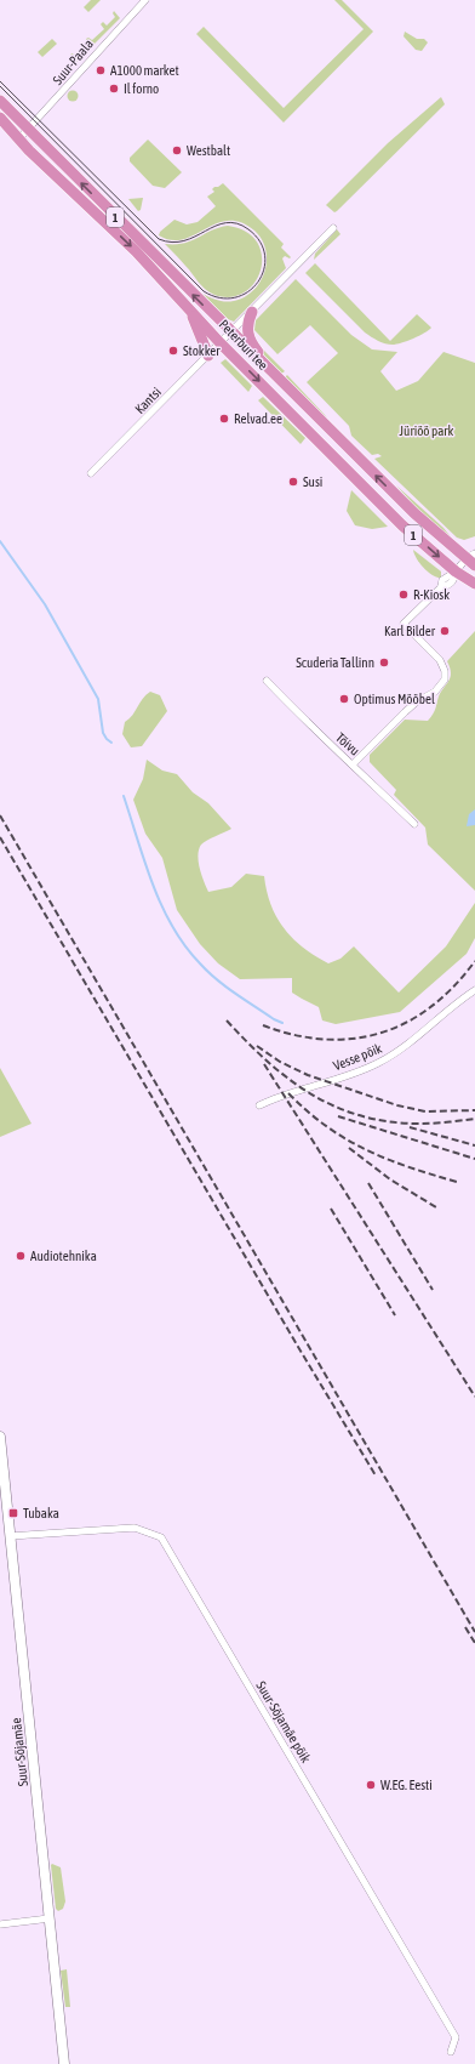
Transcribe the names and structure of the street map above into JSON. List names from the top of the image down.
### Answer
{
  "streets": {
    "highway": ["1", "Peterburi tee"],
    "main road": ["Suur-Sõjamäe"],
    "street": [
      "Suur-Paala",
      "Kantsi",
      "Tõivu",
      "Vesse põik",
      "Suur-Sõjamäe põik"
    ]
  },
  "crossings": [
    ["Suur-Paala", "Peterburi tee"],
    ["Peterburi tee", "Kantsi"],
    ["Suur-Sõjamäe põik", "Suur-Sõjamäe"]
  ],
  "parks": ["Jüriöö park"],
  "places": {
    "other": [
      "A1000 market",
      "Il forno",
      "Westbalt",
      "Stokker",
      "Relvad.ee",
      "Susi",
      "R-Kiosk",
      "Karl Bilder",
      "Scuderia Tallinn",
      "Optimus Mööbel",
      "Audiotehnika",
      "W.EG. Eesti"
    ],
    "transit": ["Tubaka"]
  }
}
